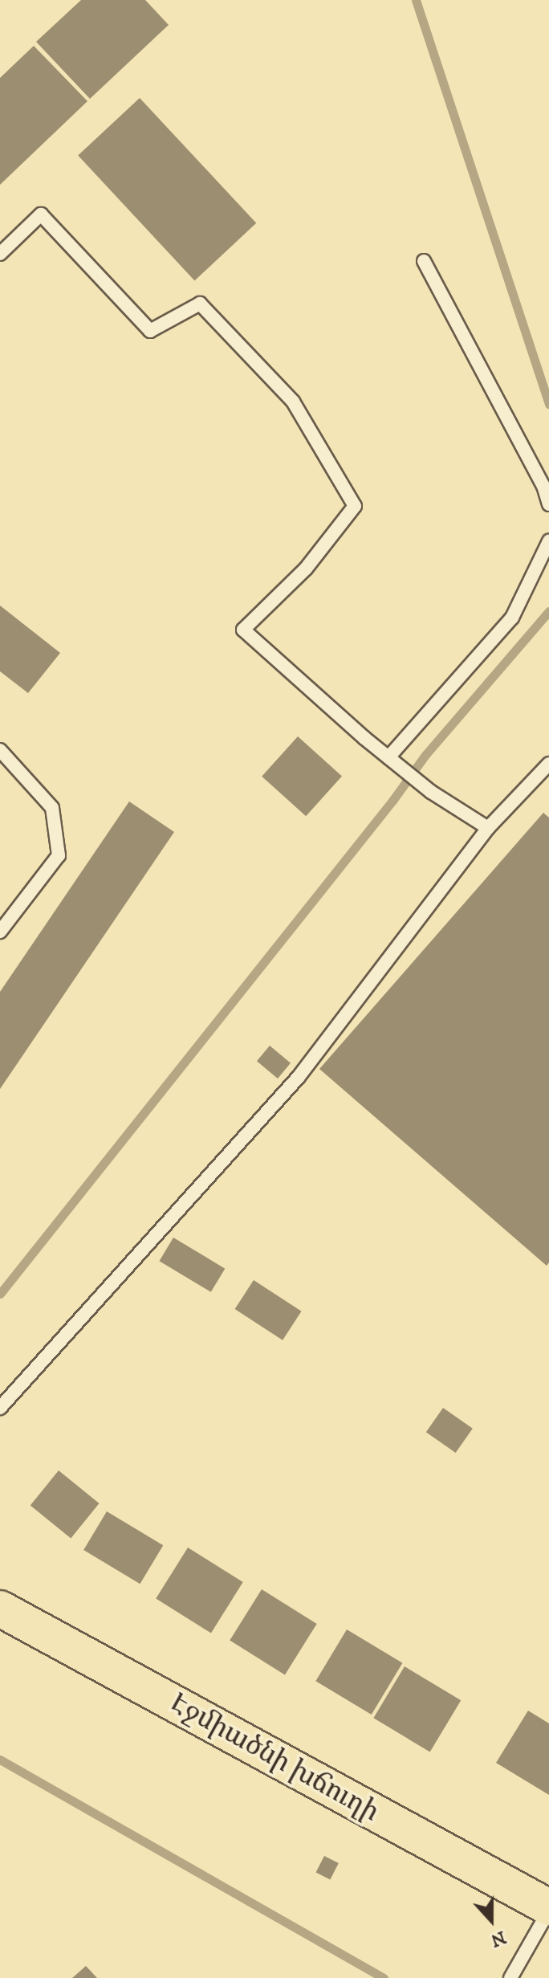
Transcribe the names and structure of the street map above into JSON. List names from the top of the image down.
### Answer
{
  "streets": {
    "main road": ["Էջմիածնի խճուղի"]
  },
  "north": "bottom"
}
